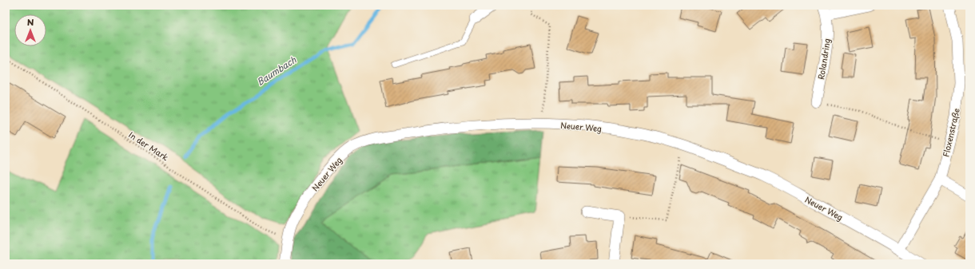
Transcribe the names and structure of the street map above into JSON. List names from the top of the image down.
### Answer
{
  "streets": {
    "street": ["Rolandring", "Neuer Weg", "Floxenstraße"],
    "path": ["In der Mark"]
  },
  "crossings": [
    ["Neuer Weg", "Floxenstraße"],
    ["Neuer Weg", "In der Mark"]
  ],
  "water": ["Baumbach"],
  "north": "top"
}
